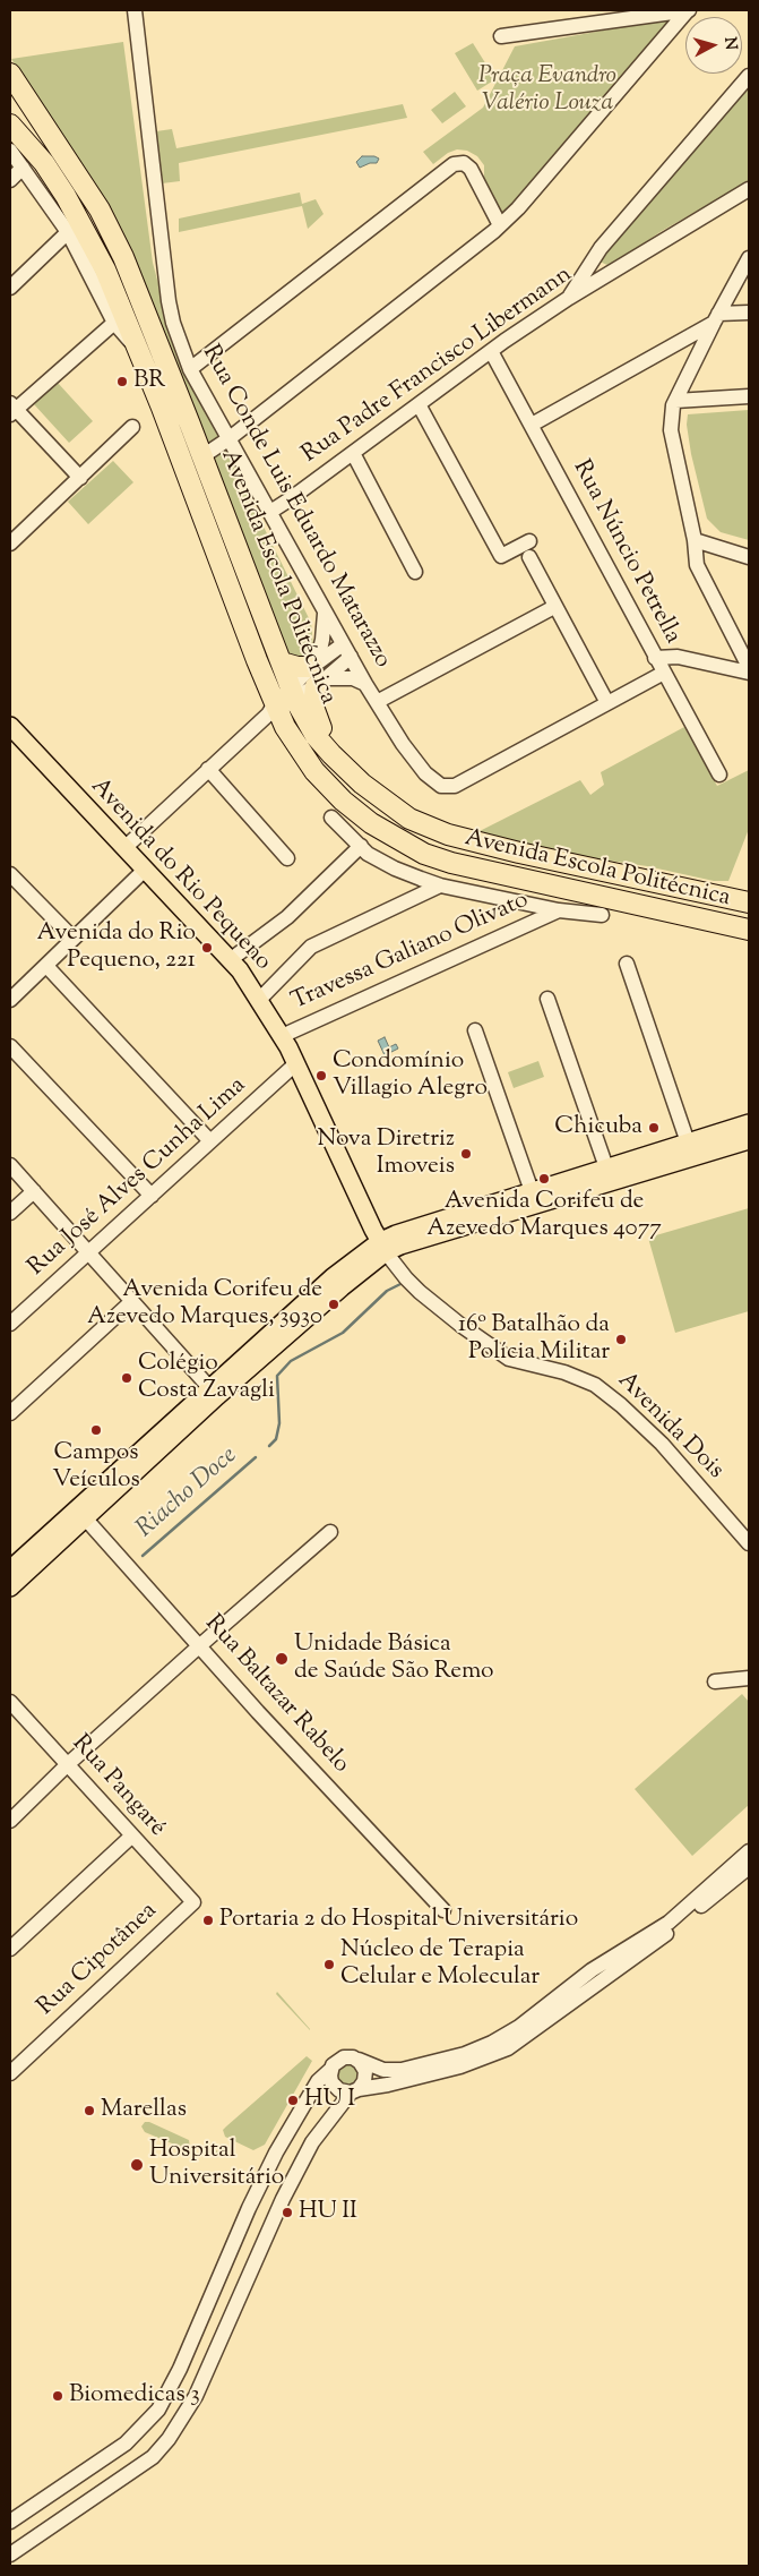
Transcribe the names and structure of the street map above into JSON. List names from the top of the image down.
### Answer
{
  "streets": {
    "highway": ["Avenida Escola Politécnica"],
    "main road": ["Avenida do Rio Pequeno"],
    "street": [
      "Rua Padre Francisco Libermann",
      "Rua Conde Luis Eduardo Matarazzo",
      "Rua Núncio Petrella",
      "Travessa Galiano Olivato",
      "Rua José Alves Cunha Lima",
      "Avenida Dois",
      "Rua Baltazar Rabelo",
      "Rua Pangaré",
      "Rua Cipotânea"
    ]
  },
  "crossings": [
    ["Rua Padre Francisco Libermann", "Rua Conde Luis Eduardo Matarazzo"],
    ["Rua Padre Francisco Libermann", "Rua Núncio Petrella"],
    ["Avenida do Rio Pequeno", "Travessa Galiano Olivato"],
    ["Avenida do Rio Pequeno", "Rua José Alves Cunha Lima"],
    ["Avenida do Rio Pequeno", "Avenida Dois"],
    ["Rua Pangaré", "Rua Cipotânea"]
  ],
  "water": ["Riacho Doce"],
  "parks": ["Praça Evandro Valério Louza"],
  "places": [
    "BR",
    "Avenida do Rio Pequeno, 221",
    "Condomínio Villagio Alegro",
    "Chicuba",
    "Nova Diretriz Imoveis",
    "Avenida Corifeu de Azevedo Marques 4077",
    "Avenida Corifeu de Azevedo Marques, 3930",
    "16º Batalhão da Polícia Militar",
    "Colégio Costa Zavagli",
    "Campos Veículos",
    "Unidade Básica de Saúde São Remo",
    "Portaria 2 do Hospital Universitário",
    "Núcleo de Terapia Celular e Molecular",
    "HU I",
    "Marellas",
    "Hospital Universitário",
    "HU II",
    "Biomedicas 3"
  ],
  "north": "right"
}
